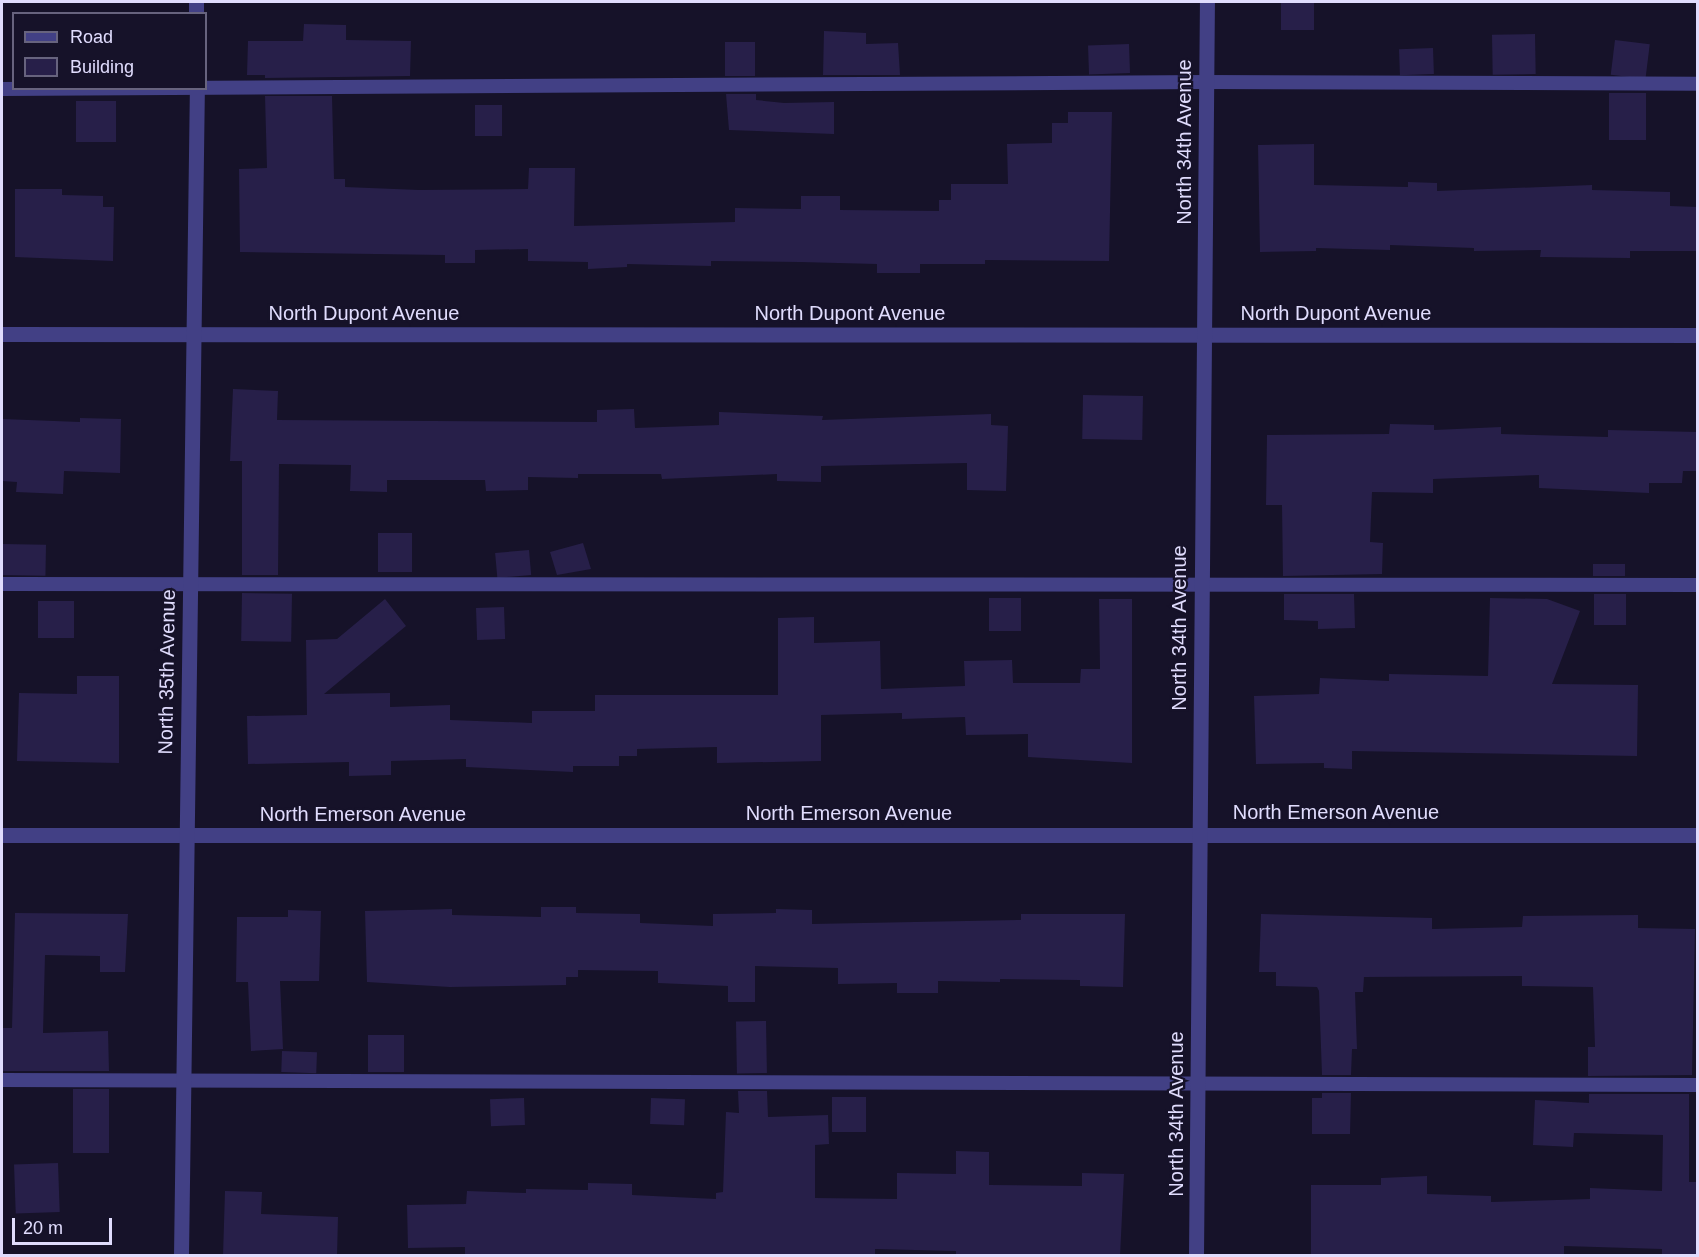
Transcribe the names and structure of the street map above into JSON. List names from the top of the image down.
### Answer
{
  "streets": {
    "street": [
      "North 34th Avenue",
      "North Dupont Avenue",
      "North 35th Avenue",
      "North Emerson Avenue"
    ]
  },
  "crossings": [
    ["North 34th Avenue", "North Dupont Avenue"],
    ["North 34th Avenue", "North Emerson Avenue"],
    ["North Dupont Avenue", "North 35th Avenue"],
    ["North 35th Avenue", "North Emerson Avenue"]
  ],
  "legend": ["Road", "Building"],
  "scale_bar": "20 m"
}
